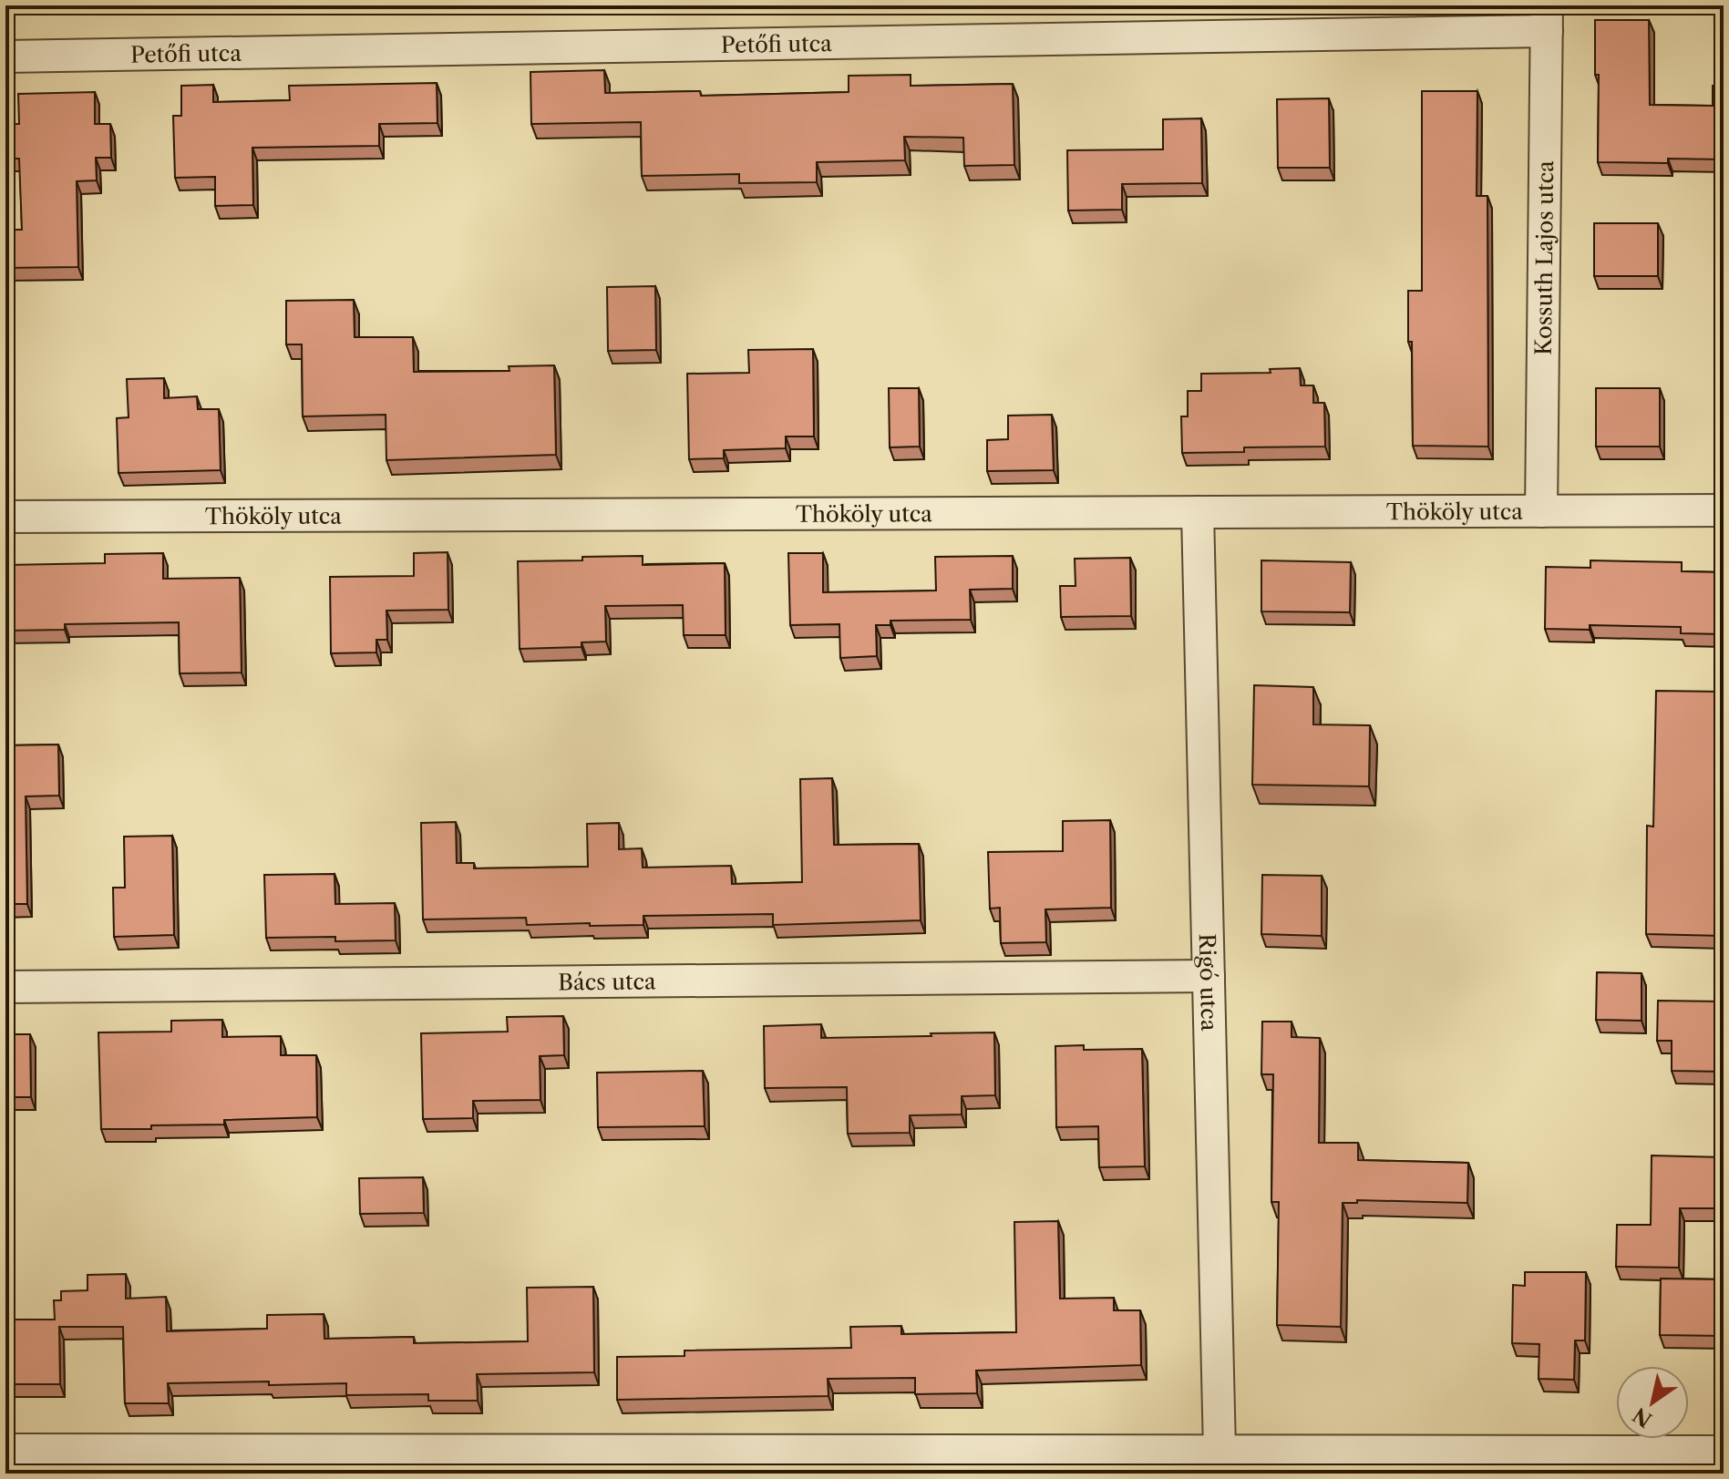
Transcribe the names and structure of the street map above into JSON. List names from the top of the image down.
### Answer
{
  "streets": {
    "street": [
      "Petőfi utca",
      "Kossuth Lajos utca",
      "Thököly utca",
      "Bács utca",
      "Rigó utca"
    ]
  },
  "crossings": [
    ["Petőfi utca", "Kossuth Lajos utca"],
    ["Kossuth Lajos utca", "Thököly utca"],
    ["Thököly utca", "Rigó utca"],
    ["Bács utca", "Rigó utca"]
  ],
  "north": "bottom left"
}
